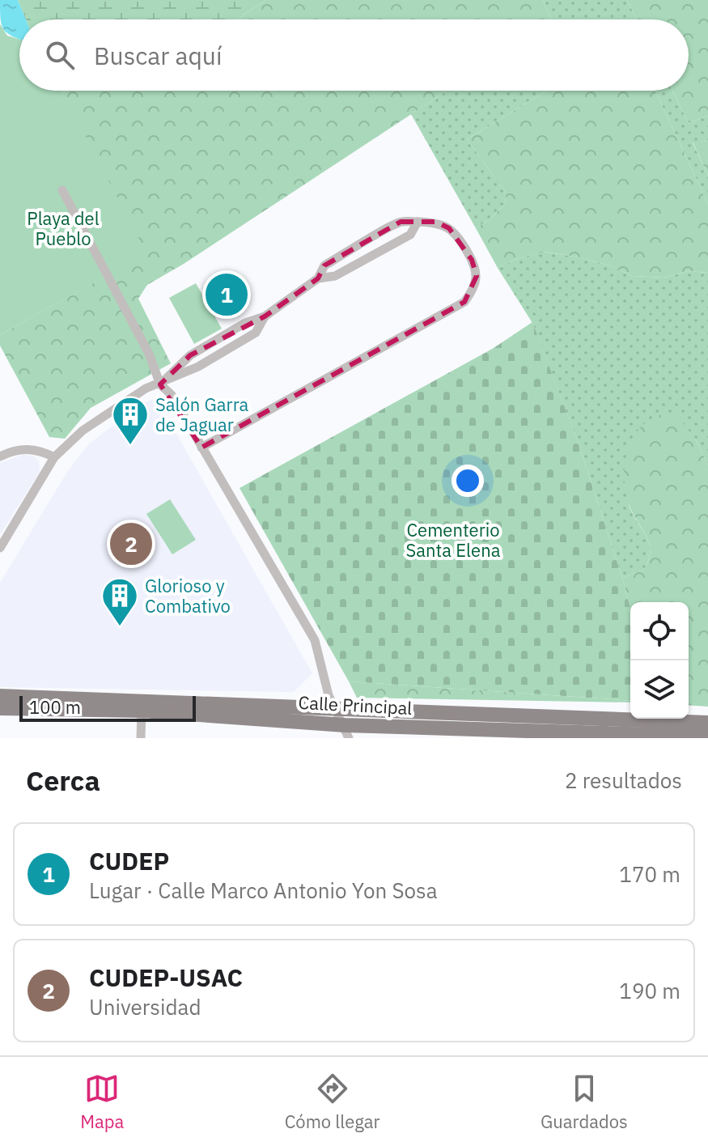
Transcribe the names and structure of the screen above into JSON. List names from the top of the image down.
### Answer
{
  "streets": {
    "main road": ["Calle Principal"]
  },
  "parks": ["Playa del Pueblo", "Cementerio Santa Elena"],
  "places": {
    "building": ["Salón Garra de Jaguar", "Glorioso y Combativo"]
  },
  "scale_bar": "100 m",
  "page": {
    "search": "Buscar aquí",
    "pins": ["1", "2"],
    "scale": "100 m",
    "heading": ["Cerca", "2 resultados"],
    "list": [
      {
        "mark": "1",
        "name": "CUDEP",
        "note": "Lugar · Calle Marco Antonio Yon Sosa",
        "value": "170 m"
      },
      {
        "mark": "2",
        "name": "CUDEP-USAC",
        "note": "Universidad",
        "value": "190 m"
      }
    ],
    "nav": ["Mapa", "Cómo llegar", "Guardados"]
  }
}
